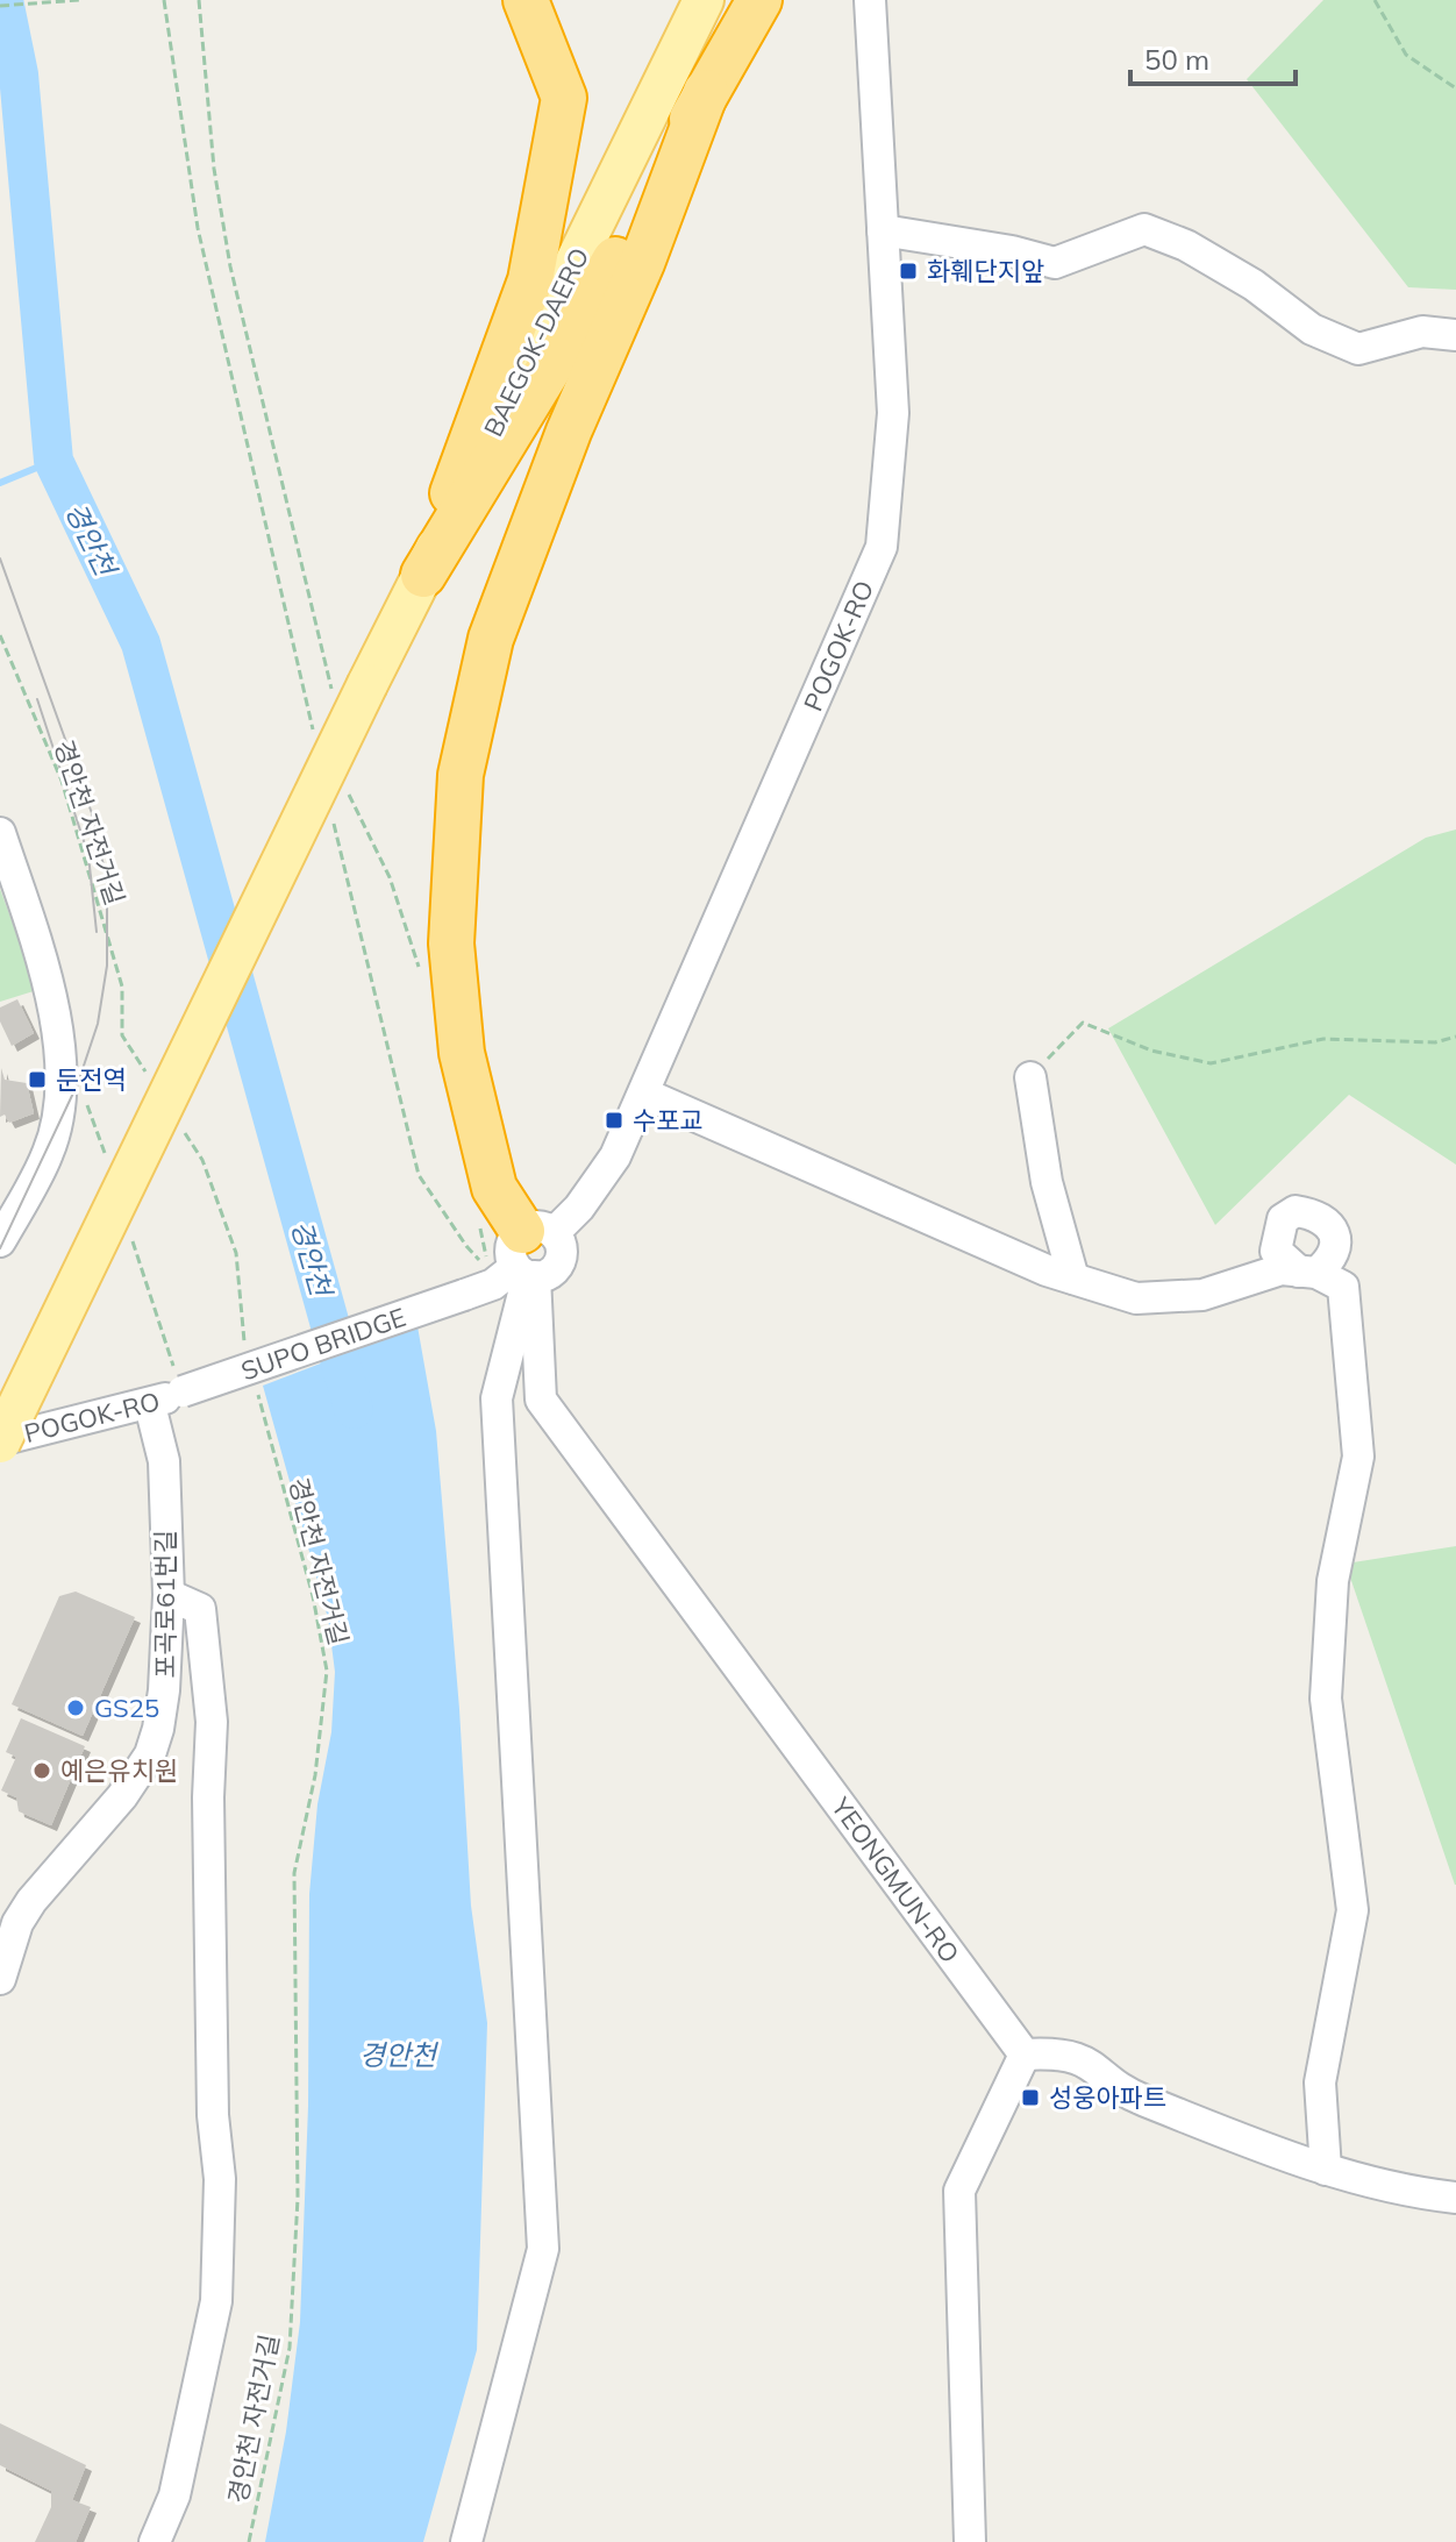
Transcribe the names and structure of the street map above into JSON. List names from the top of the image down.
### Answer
{
  "streets": {
    "main road": ["BAEGOK-DAERO"],
    "street": [
      "POGOK-RO",
      "SUPO BRIDGE",
      "포곡로61번길",
      "YEONGMUN-RO"
    ],
    "path": ["경안천 자전거길"]
  },
  "crossings": [
    ["BAEGOK-DAERO", "POGOK-RO"],
    ["POGOK-RO", "SUPO BRIDGE"],
    ["POGOK-RO", "포곡로61번길"],
    ["POGOK-RO", "YEONGMUN-RO"]
  ],
  "water": ["경안천"],
  "places": {
    "transit": [
      "화훼단지앞",
      "둔전역",
      "수포교",
      "성웅아파트"
    ],
    "other": ["GS25", "예은유치원"]
  },
  "scale_bar": "50 m"
}
